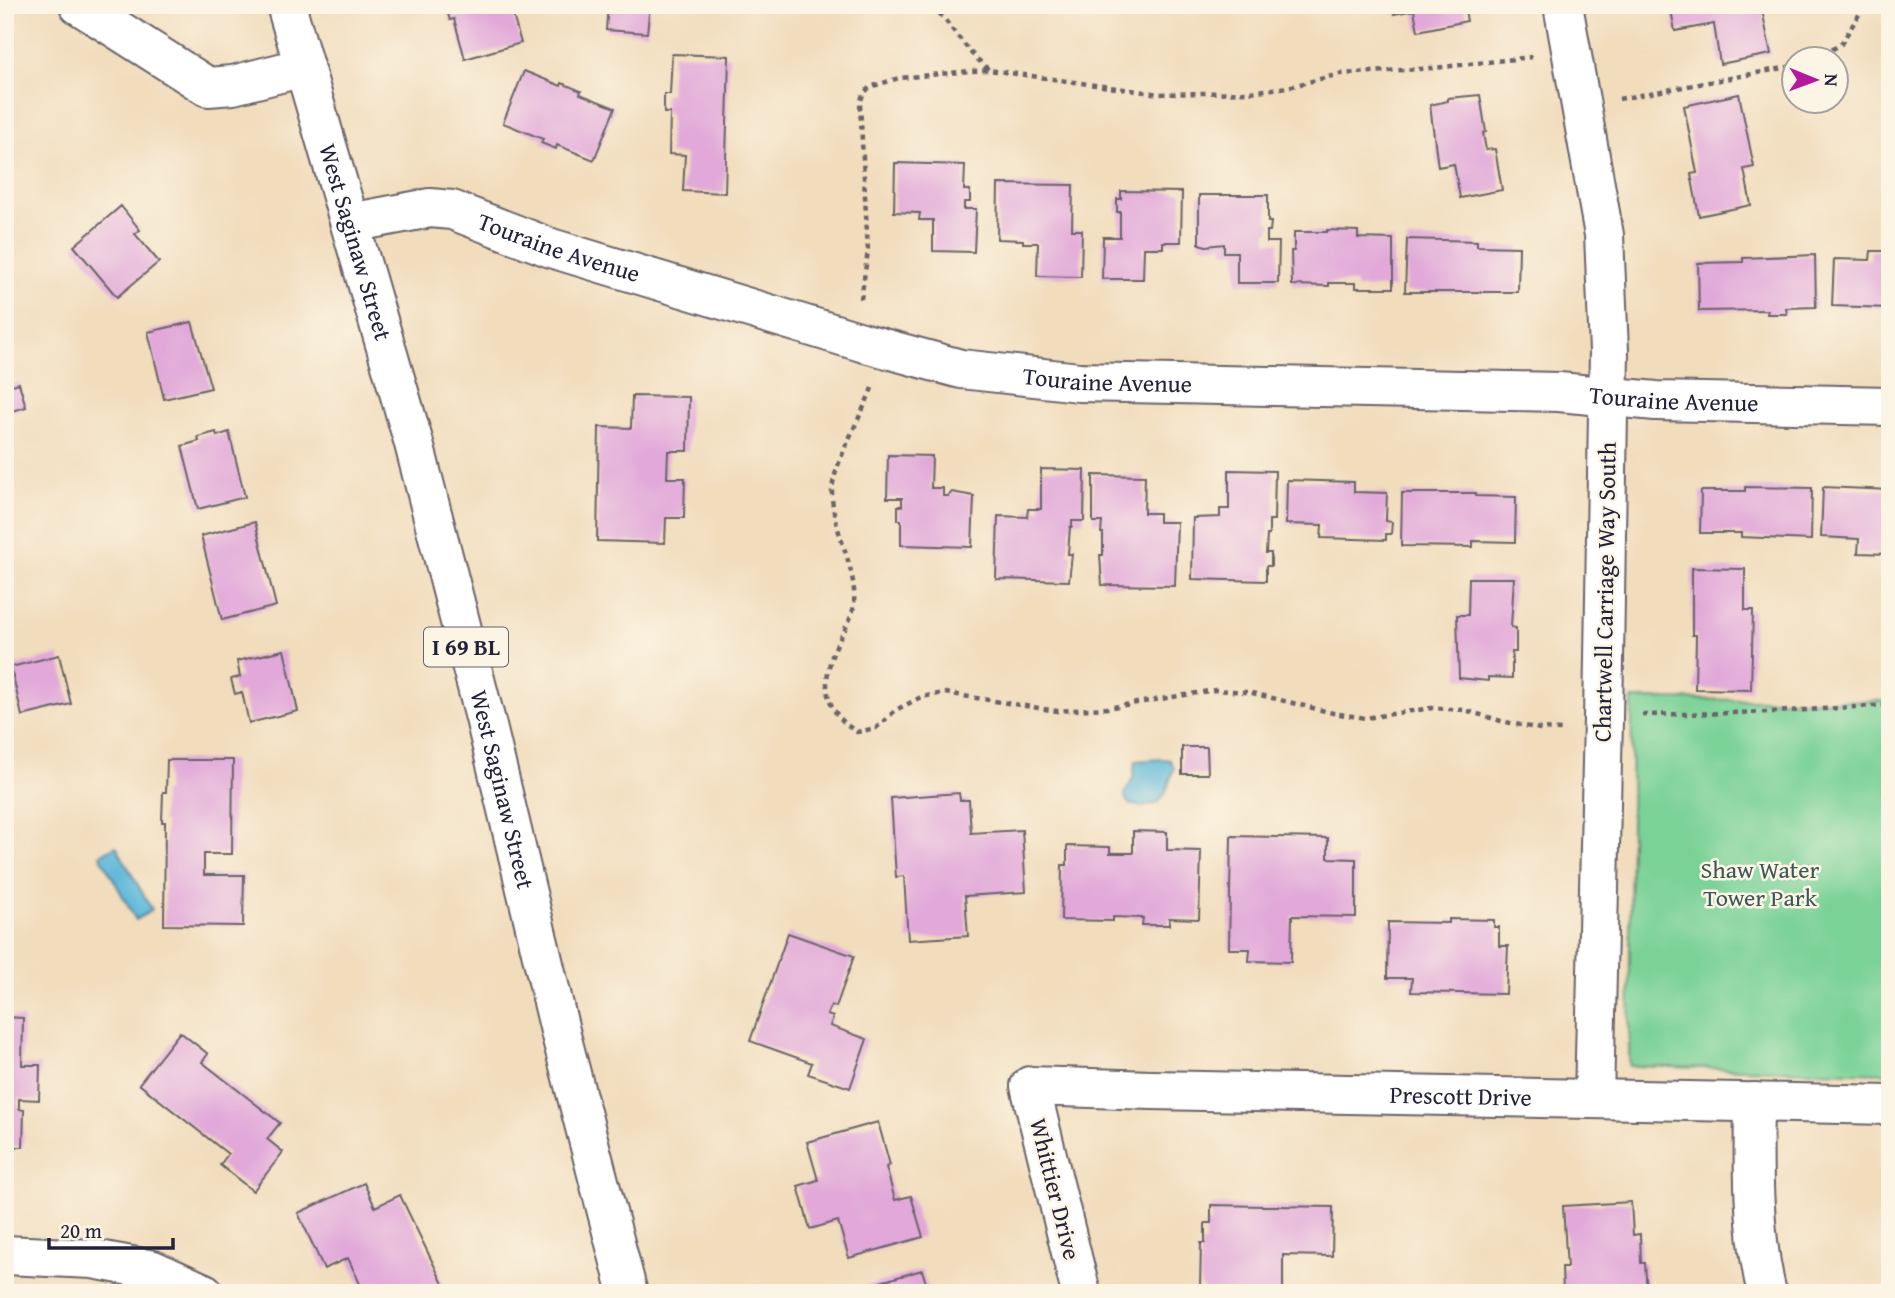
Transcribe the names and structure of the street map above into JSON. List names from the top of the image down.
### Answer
{
  "streets": {
    "street": [
      "West Saginaw Street",
      "Touraine Avenue",
      "Chartwell Carriage Way South",
      "I 69 BL",
      "Prescott Drive",
      "Whittier Drive"
    ]
  },
  "crossings": [
    ["West Saginaw Street", "Touraine Avenue"],
    ["Touraine Avenue", "Chartwell Carriage Way South"],
    ["Chartwell Carriage Way South", "Prescott Drive"],
    ["Prescott Drive", "Whittier Drive"]
  ],
  "parks": ["Shaw Water Tower Park"],
  "scale_bar": "20 m",
  "north": "right"
}
